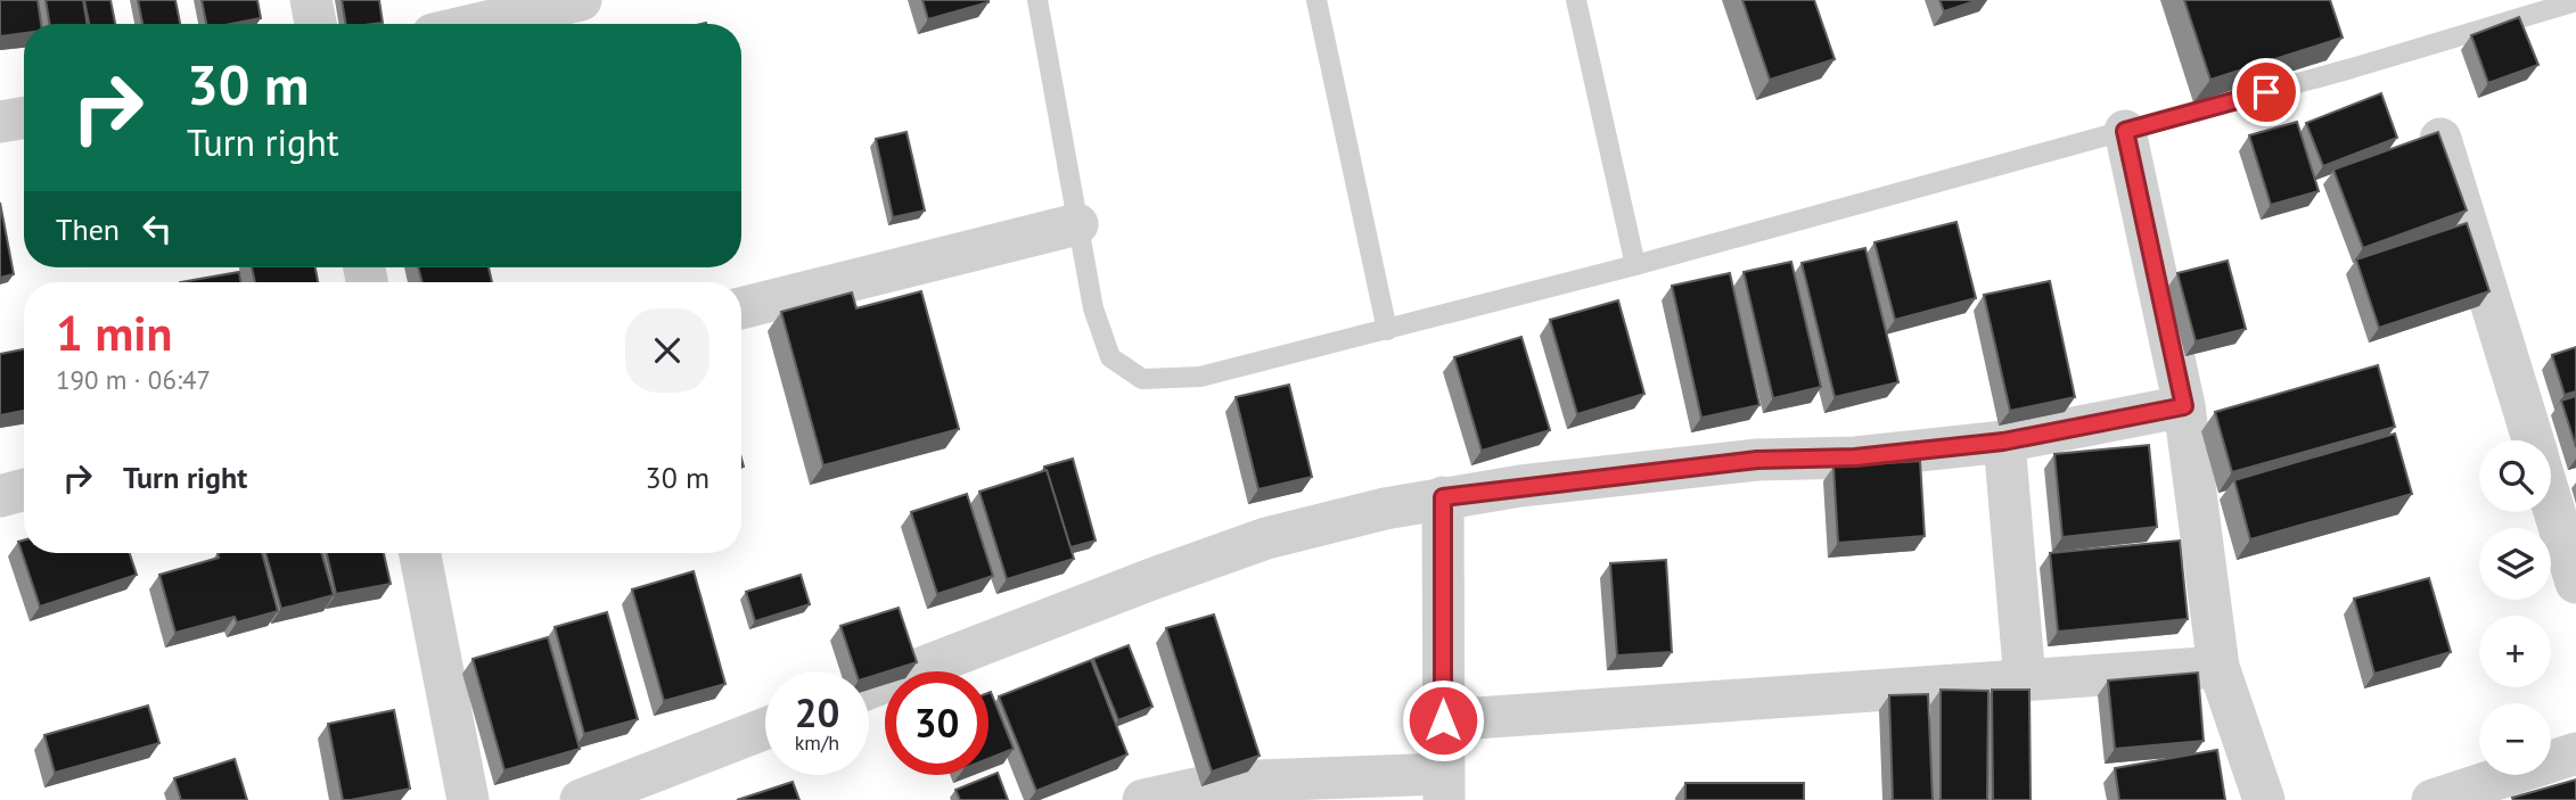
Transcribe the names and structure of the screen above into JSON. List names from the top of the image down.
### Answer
{
  "page": {
    "turn": ["30 m", "Turn right"],
    "then": "Then",
    "heading": ["1 min", "190 m · 06:47"],
    "list": [
      {
        "name": "Turn right",
        "value": "30 m"
      }
    ],
    "map_buttons": ["+", "−"],
    "speed": "20 km/h",
    "limit": "30"
  }
}
